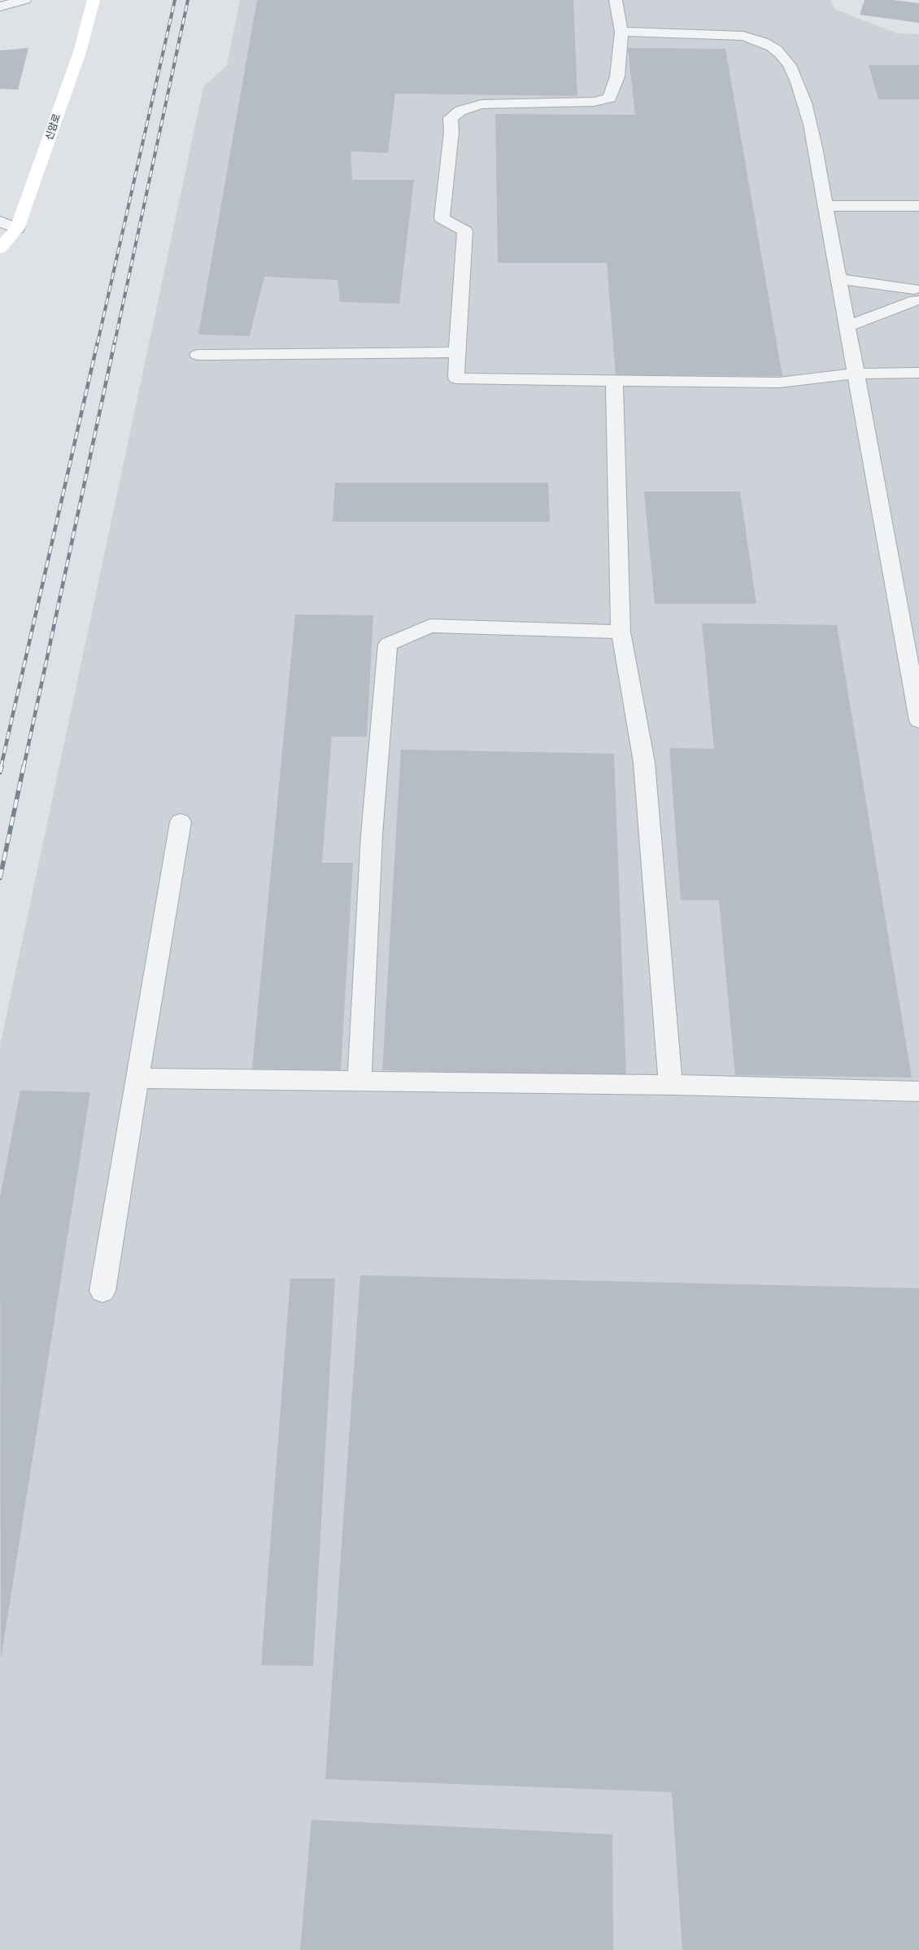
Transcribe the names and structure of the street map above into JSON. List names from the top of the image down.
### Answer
{
  "streets": {
    "main road": ["신암로"]
  }
}
